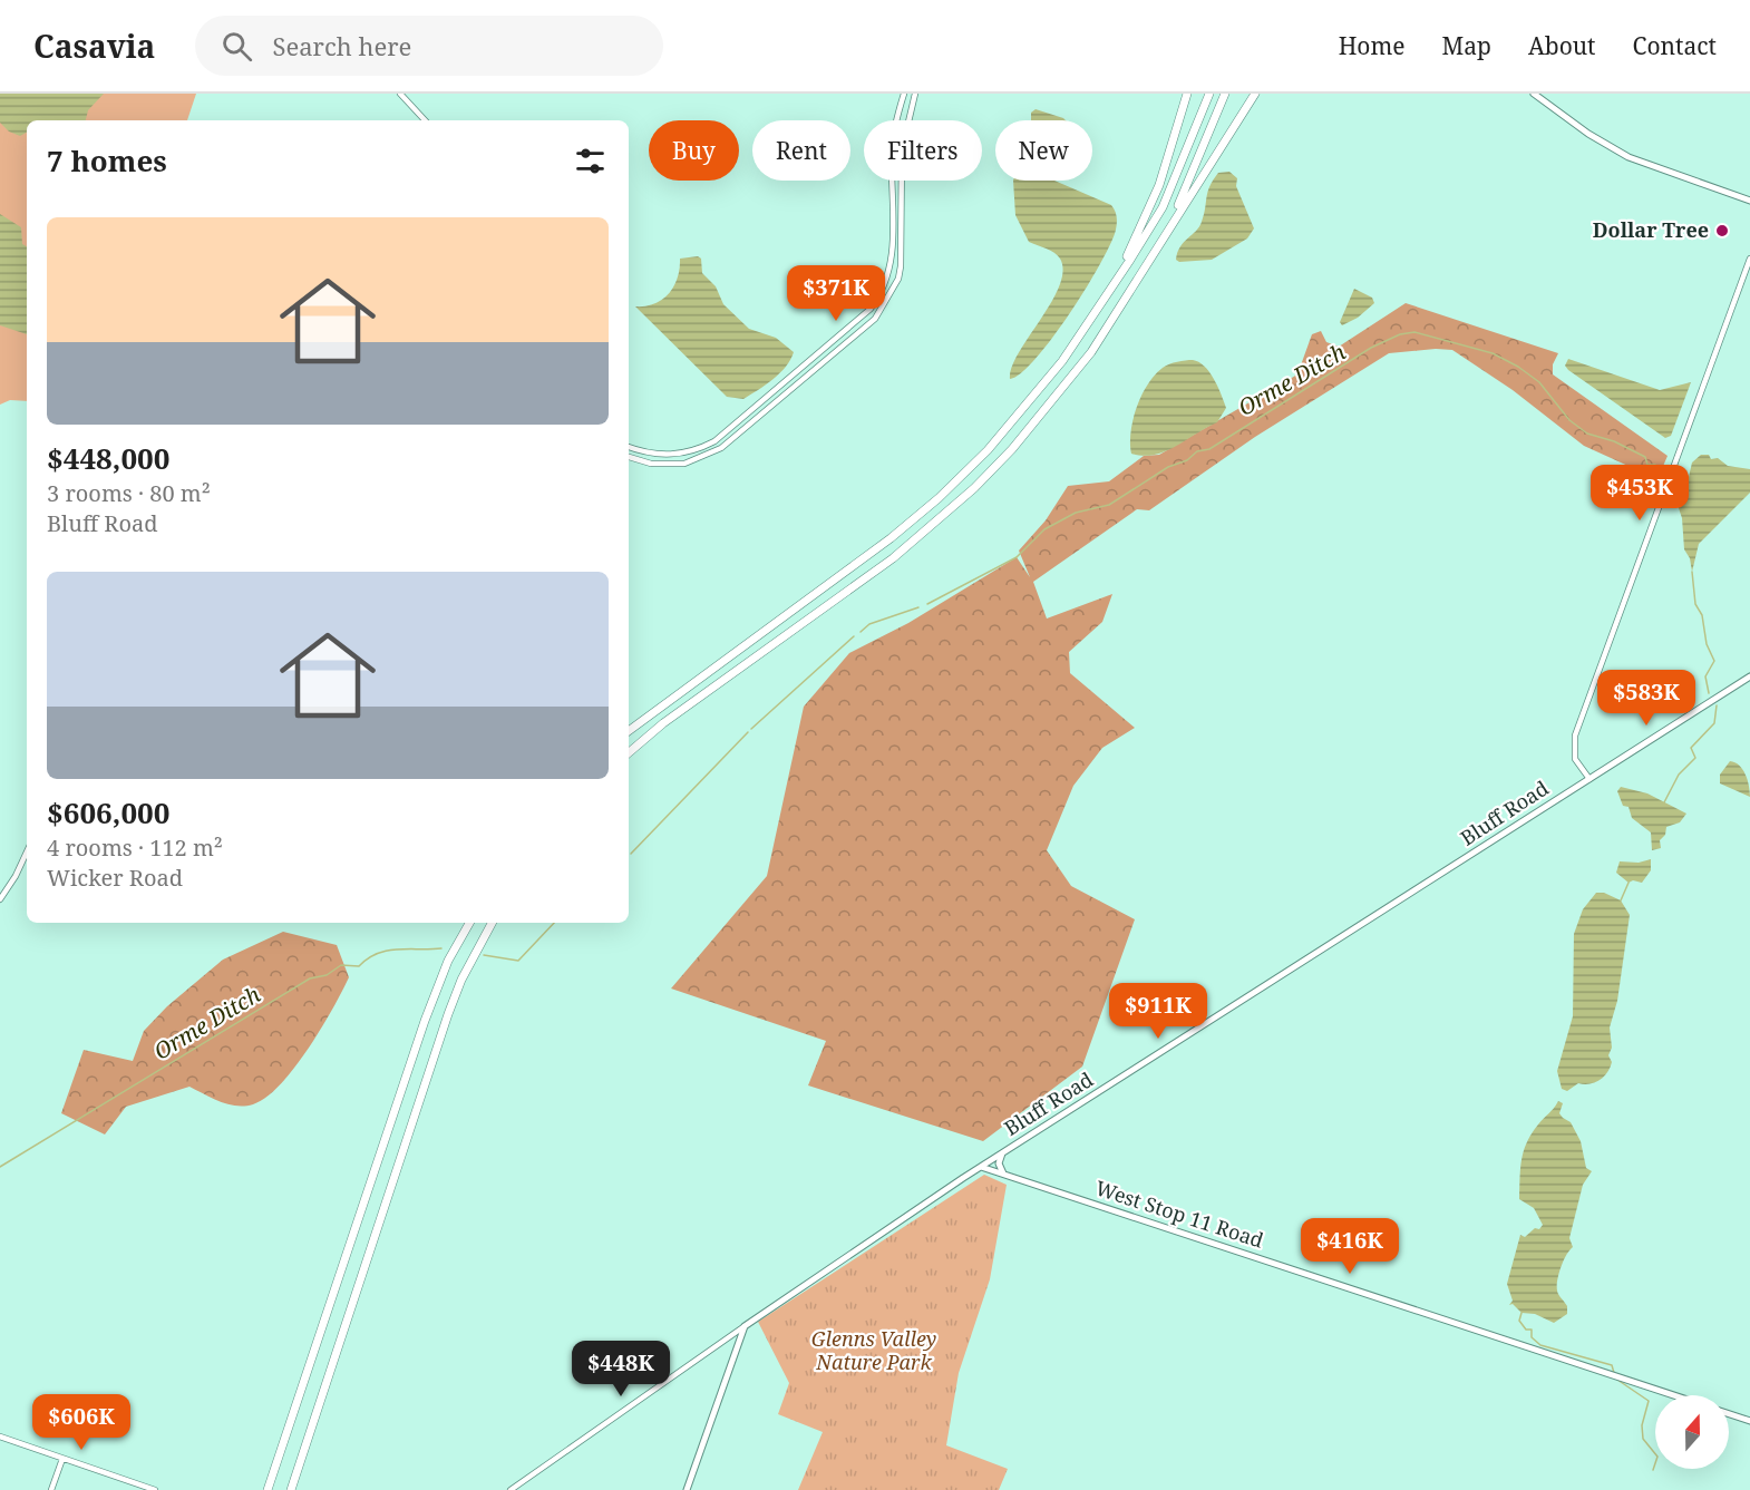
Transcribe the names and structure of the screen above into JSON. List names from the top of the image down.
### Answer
{
  "streets": {
    "main road": ["Bluff Road", "West Stop 11 Road"]
  },
  "crossings": [
    ["Bluff Road", "West Stop 11 Road"]
  ],
  "water": ["Orme Ditch"],
  "parks": ["Glenns Valley Nature Park"],
  "places": ["Dollar Tree"],
  "north": "top",
  "page": {
    "header": "Casavia",
    "search": "Search here",
    "nav": [
      "Home",
      "Map",
      "About",
      "Contact"
    ],
    "chip": [
      "Buy",
      "Rent",
      "Filters",
      "New"
    ],
    "heading": "7 homes",
    "list": [
      {
        "name": "$448,000",
        "note": "3 rooms · 80 m² · Bluff Road"
      },
      {
        "name": "$606,000",
        "note": "4 rooms · 112 m² · Wicker Road"
      }
    ],
    "price": [
      "$371K",
      "$453K",
      "$583K",
      "$911K",
      "$416K",
      "$448K",
      "$606K"
    ]
  }
}
